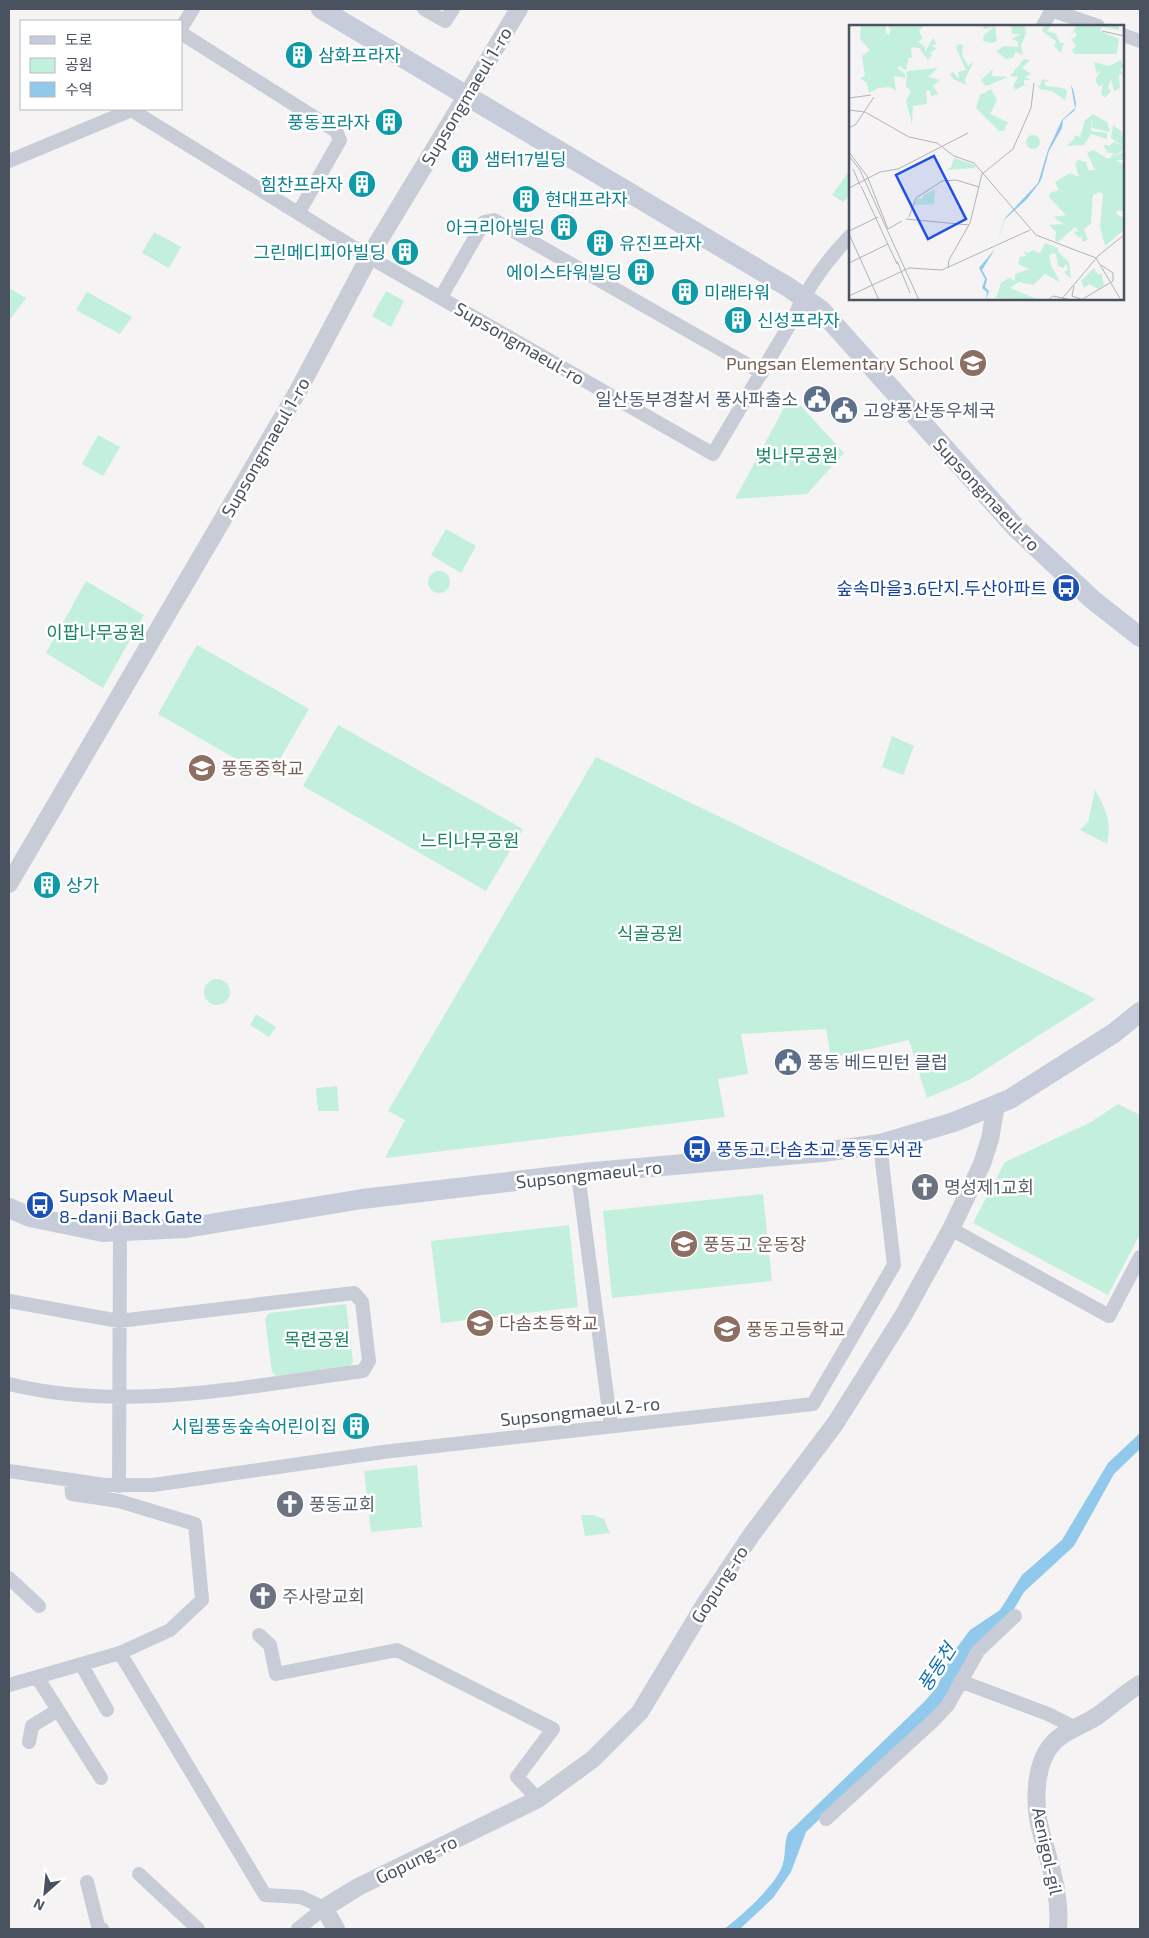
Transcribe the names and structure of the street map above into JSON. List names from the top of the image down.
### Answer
{
  "streets": {
    "main road": ["Supsongmaeul-ro"],
    "street": [
      "Supsongmaeul 1-ro",
      "Supsongmaeul 2-ro",
      "Gopung-ro",
      "Aenigol-gil"
    ]
  },
  "crossings": [
    ["Supsongmaeul 1-ro", "Supsongmaeul-ro"],
    ["Supsongmaeul-ro", "Supsongmaeul 2-ro"],
    ["Supsongmaeul-ro", "Gopung-ro"]
  ],
  "water": ["풍동천"],
  "parks": [
    "벚나무공원",
    "이팝나무공원",
    "느티나무공원",
    "식골공원",
    "목련공원"
  ],
  "places": {
    "building": [
      "삼화프라자",
      "풍동프라자",
      "샘터17빌딩",
      "힘찬프라자",
      "현대프라자",
      "아크리아빌딩",
      "유진프라자",
      "그린메디피아빌딩",
      "에이스타워빌딩",
      "미래타워",
      "신성프라자",
      "상가",
      "시립풍동숲속어린이집"
    ],
    "school or university": [
      "Pungsan Elementary School",
      "풍동중학교",
      "풍동고 운동장",
      "다솜초등학교",
      "풍동고등학교"
    ],
    "public building": ["일산동부경찰서 풍사파출소", "고양풍산동우체국", "풍동 베드민턴 클럽"],
    "bus stop": ["숲속마을3.6단지.두산아파트", "풍동고.다솜초교.풍동도서관", "Supsok Maeul 8-danji Back Gate"],
    "church": ["명성제1교회", "풍동교회", "주사랑교회"]
  },
  "legend": ["도로", "공원", "수역"],
  "north": "bottom left"
}
